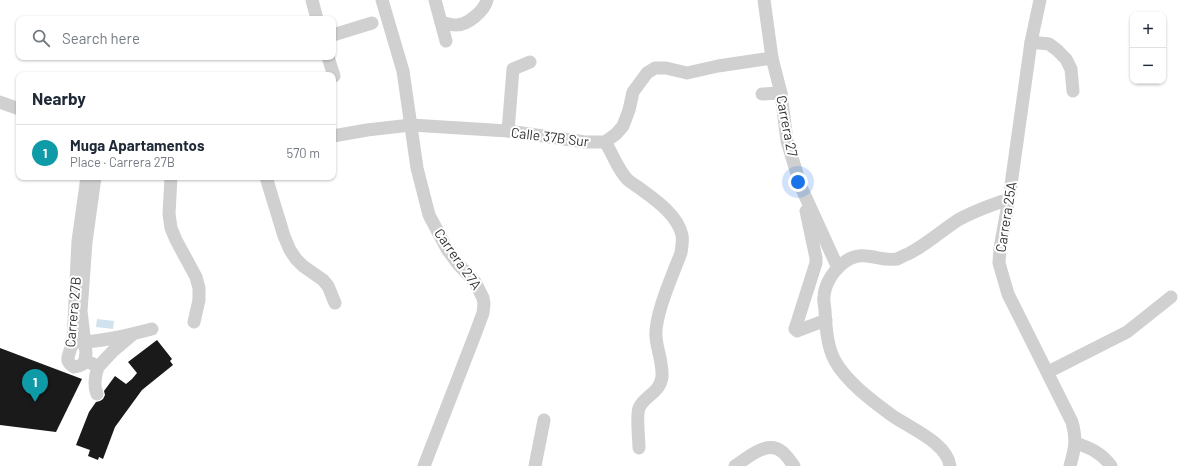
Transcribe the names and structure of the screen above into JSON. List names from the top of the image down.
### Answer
{
  "streets": {
    "street": [
      "Carrera 27",
      "Calle 37B Sur",
      "Carrera 25A",
      "Carrera 27A",
      "Carrera 27B"
    ]
  },
  "crossings": [
    ["Carrera 27", "Calle 37B Sur"],
    ["Calle 37B Sur", "Carrera 27A"]
  ],
  "page": {
    "map_buttons": ["+", "−"],
    "search": "Search here",
    "heading": "Nearby",
    "list": [
      {
        "mark": "1",
        "name": "Muga Apartamentos",
        "note": "Place · Carrera 27B",
        "value": "570 m"
      }
    ],
    "pins": "1"
  }
}
